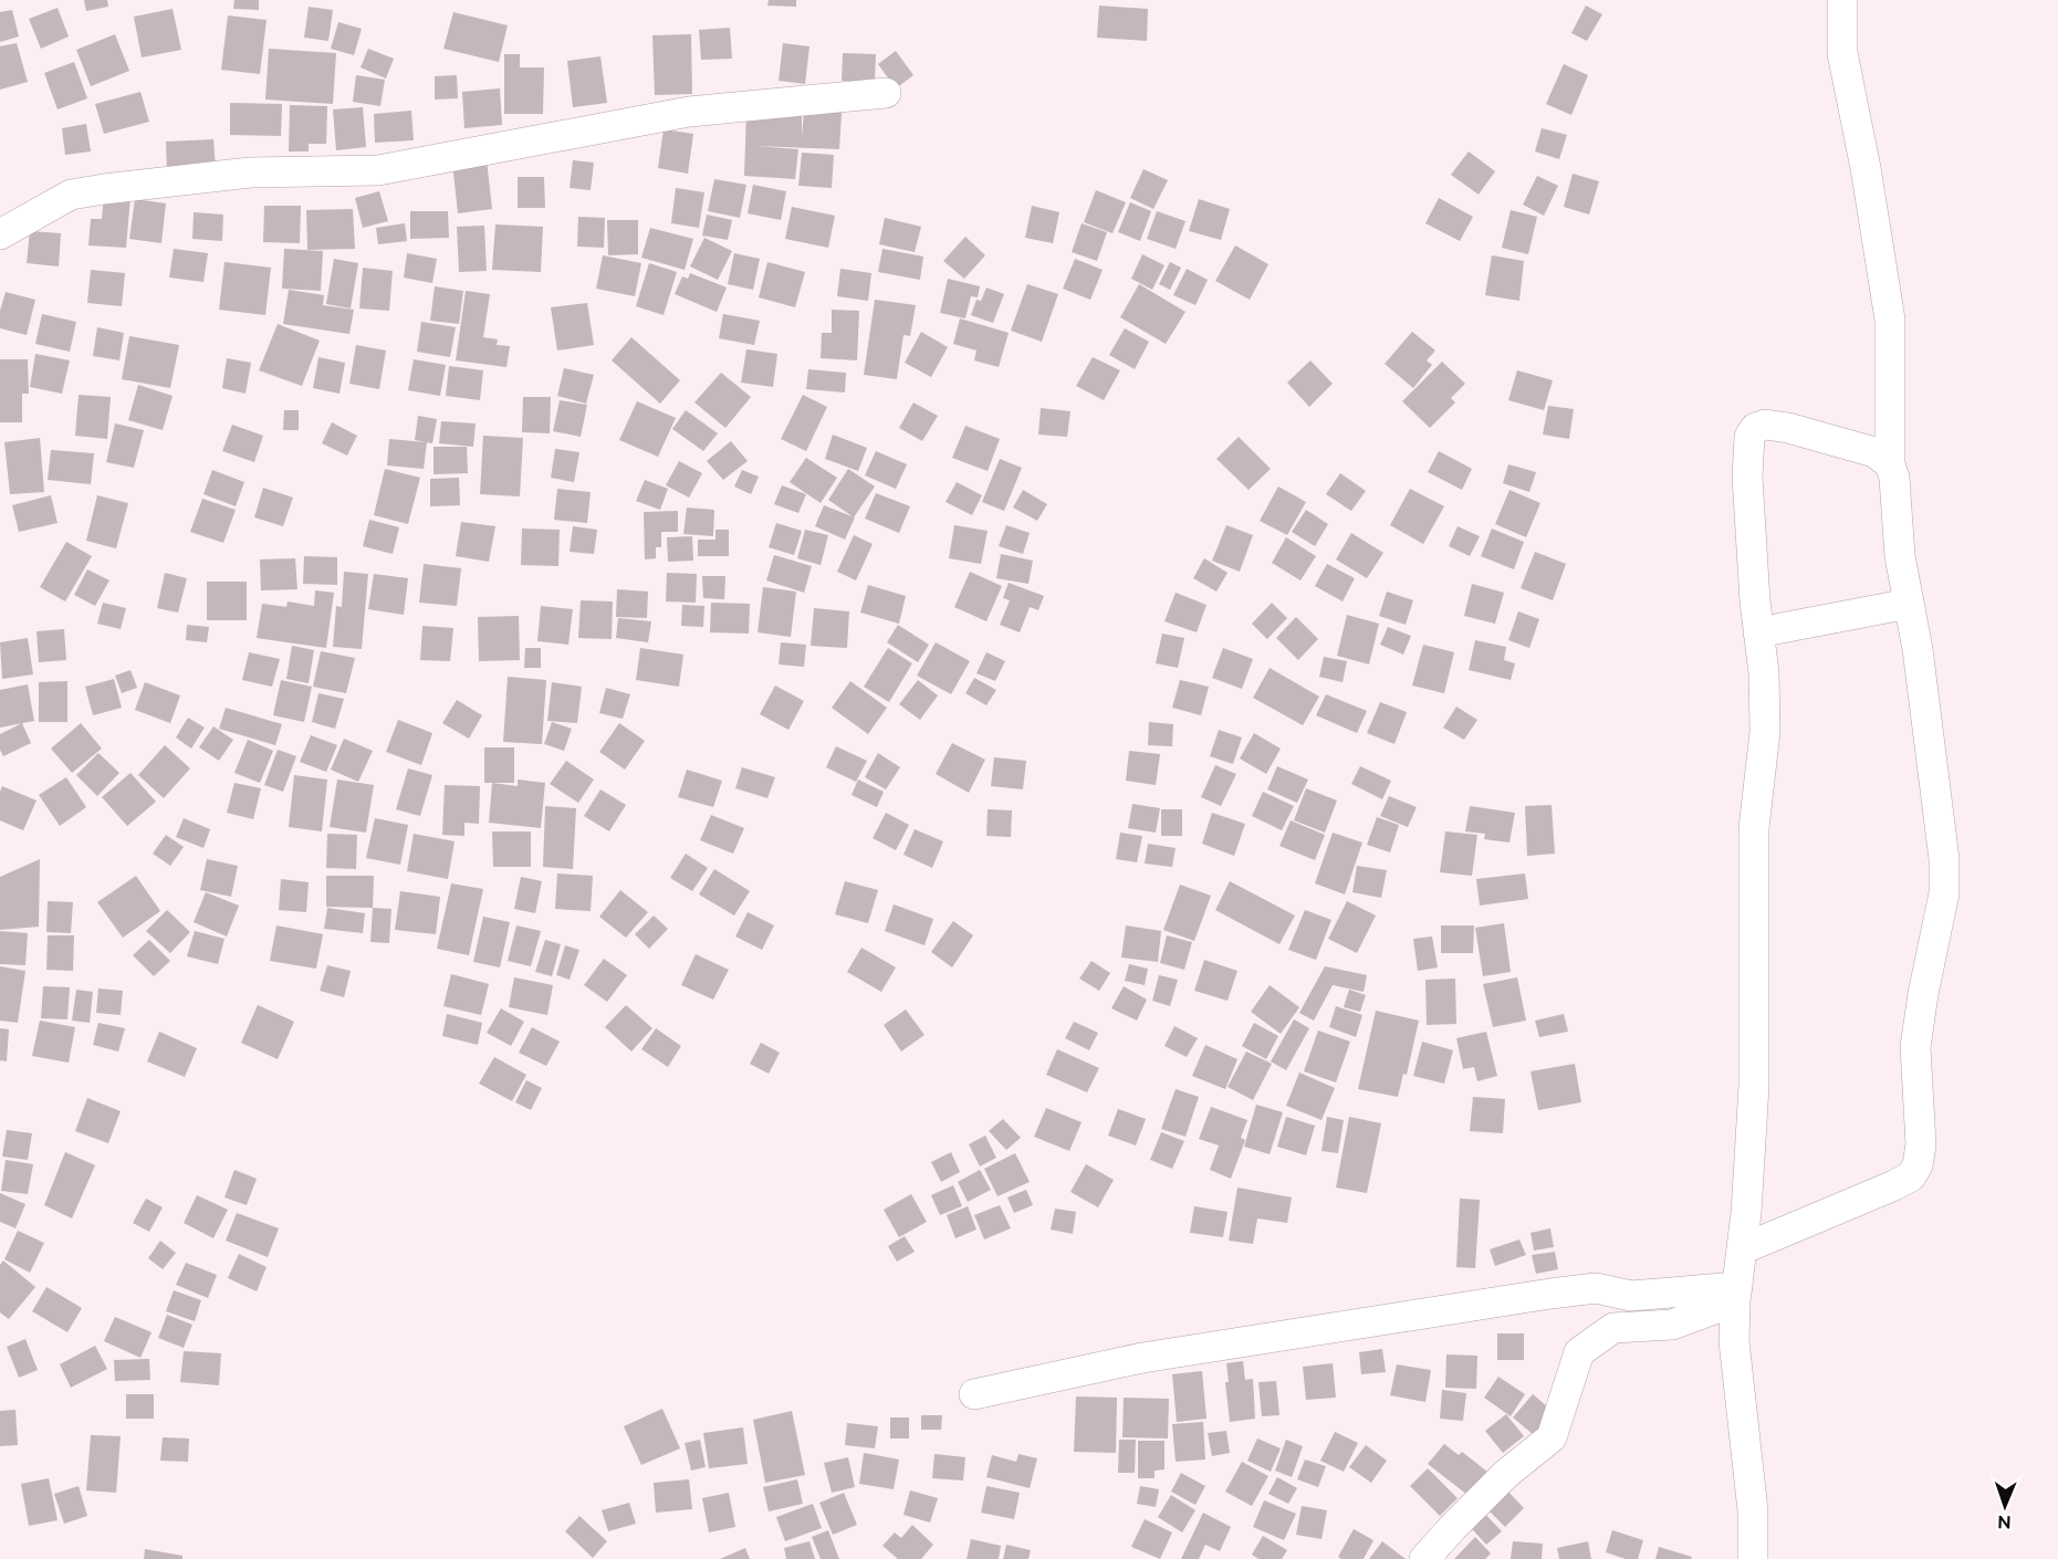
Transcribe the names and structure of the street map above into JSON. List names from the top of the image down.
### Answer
{
  "north": "bottom"
}
